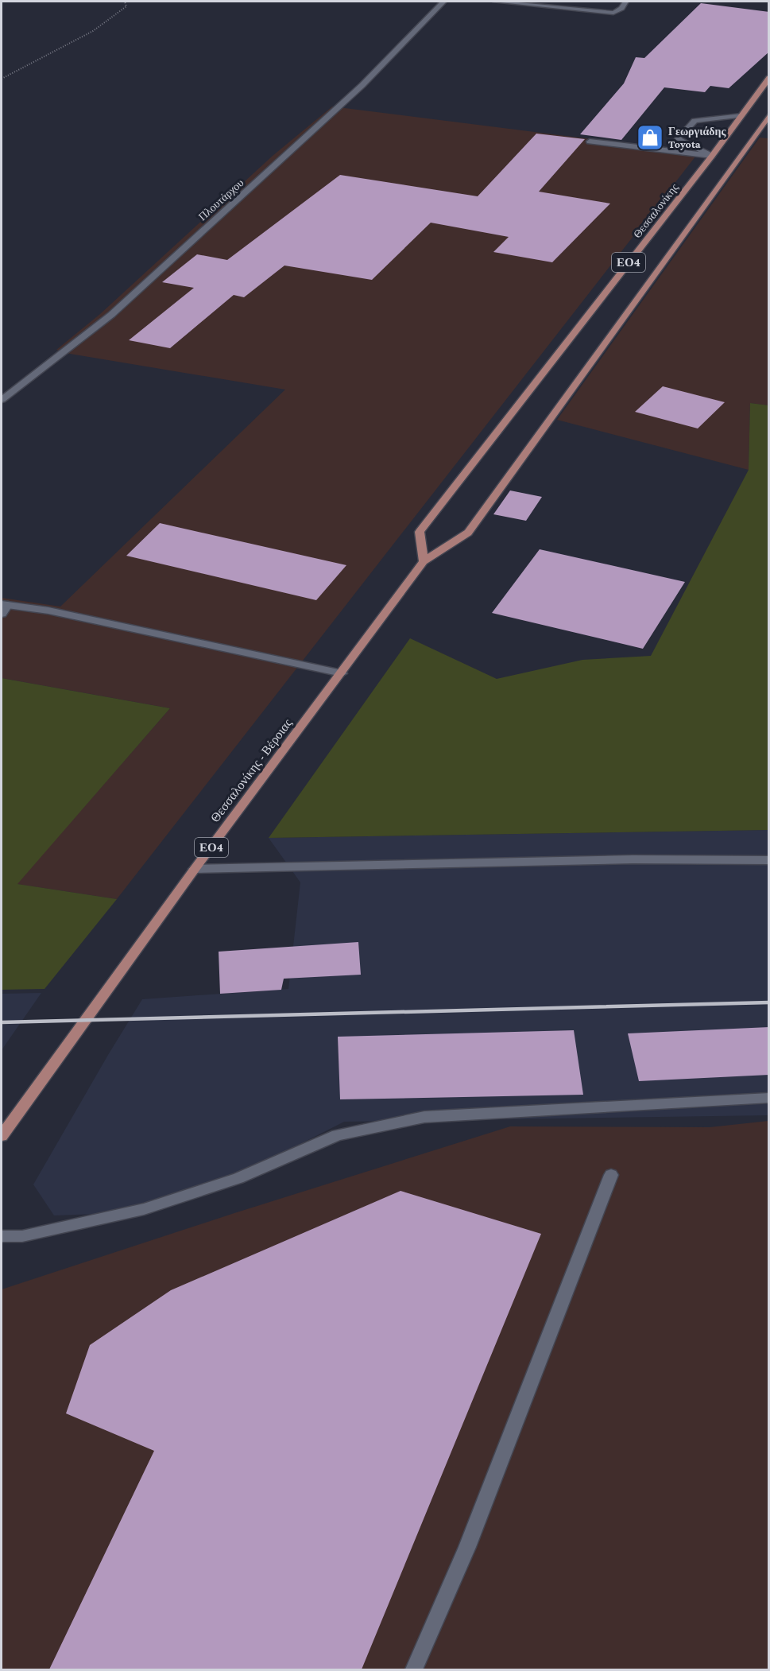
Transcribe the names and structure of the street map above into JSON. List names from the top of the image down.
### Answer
{
  "streets": {
    "main road": ["Θεσσαλονίκης", "ΕΟ4", "Θεσσαλονίκης - Βέροιας"],
    "street": ["Πλουτάρχου"]
  },
  "crossings": [
    ["Θεσσαλονίκης", "Θεσσαλονίκης - Βέροιας"]
  ],
  "places": {
    "shop": ["Γεωργιάδης Toyota"]
  }
}
